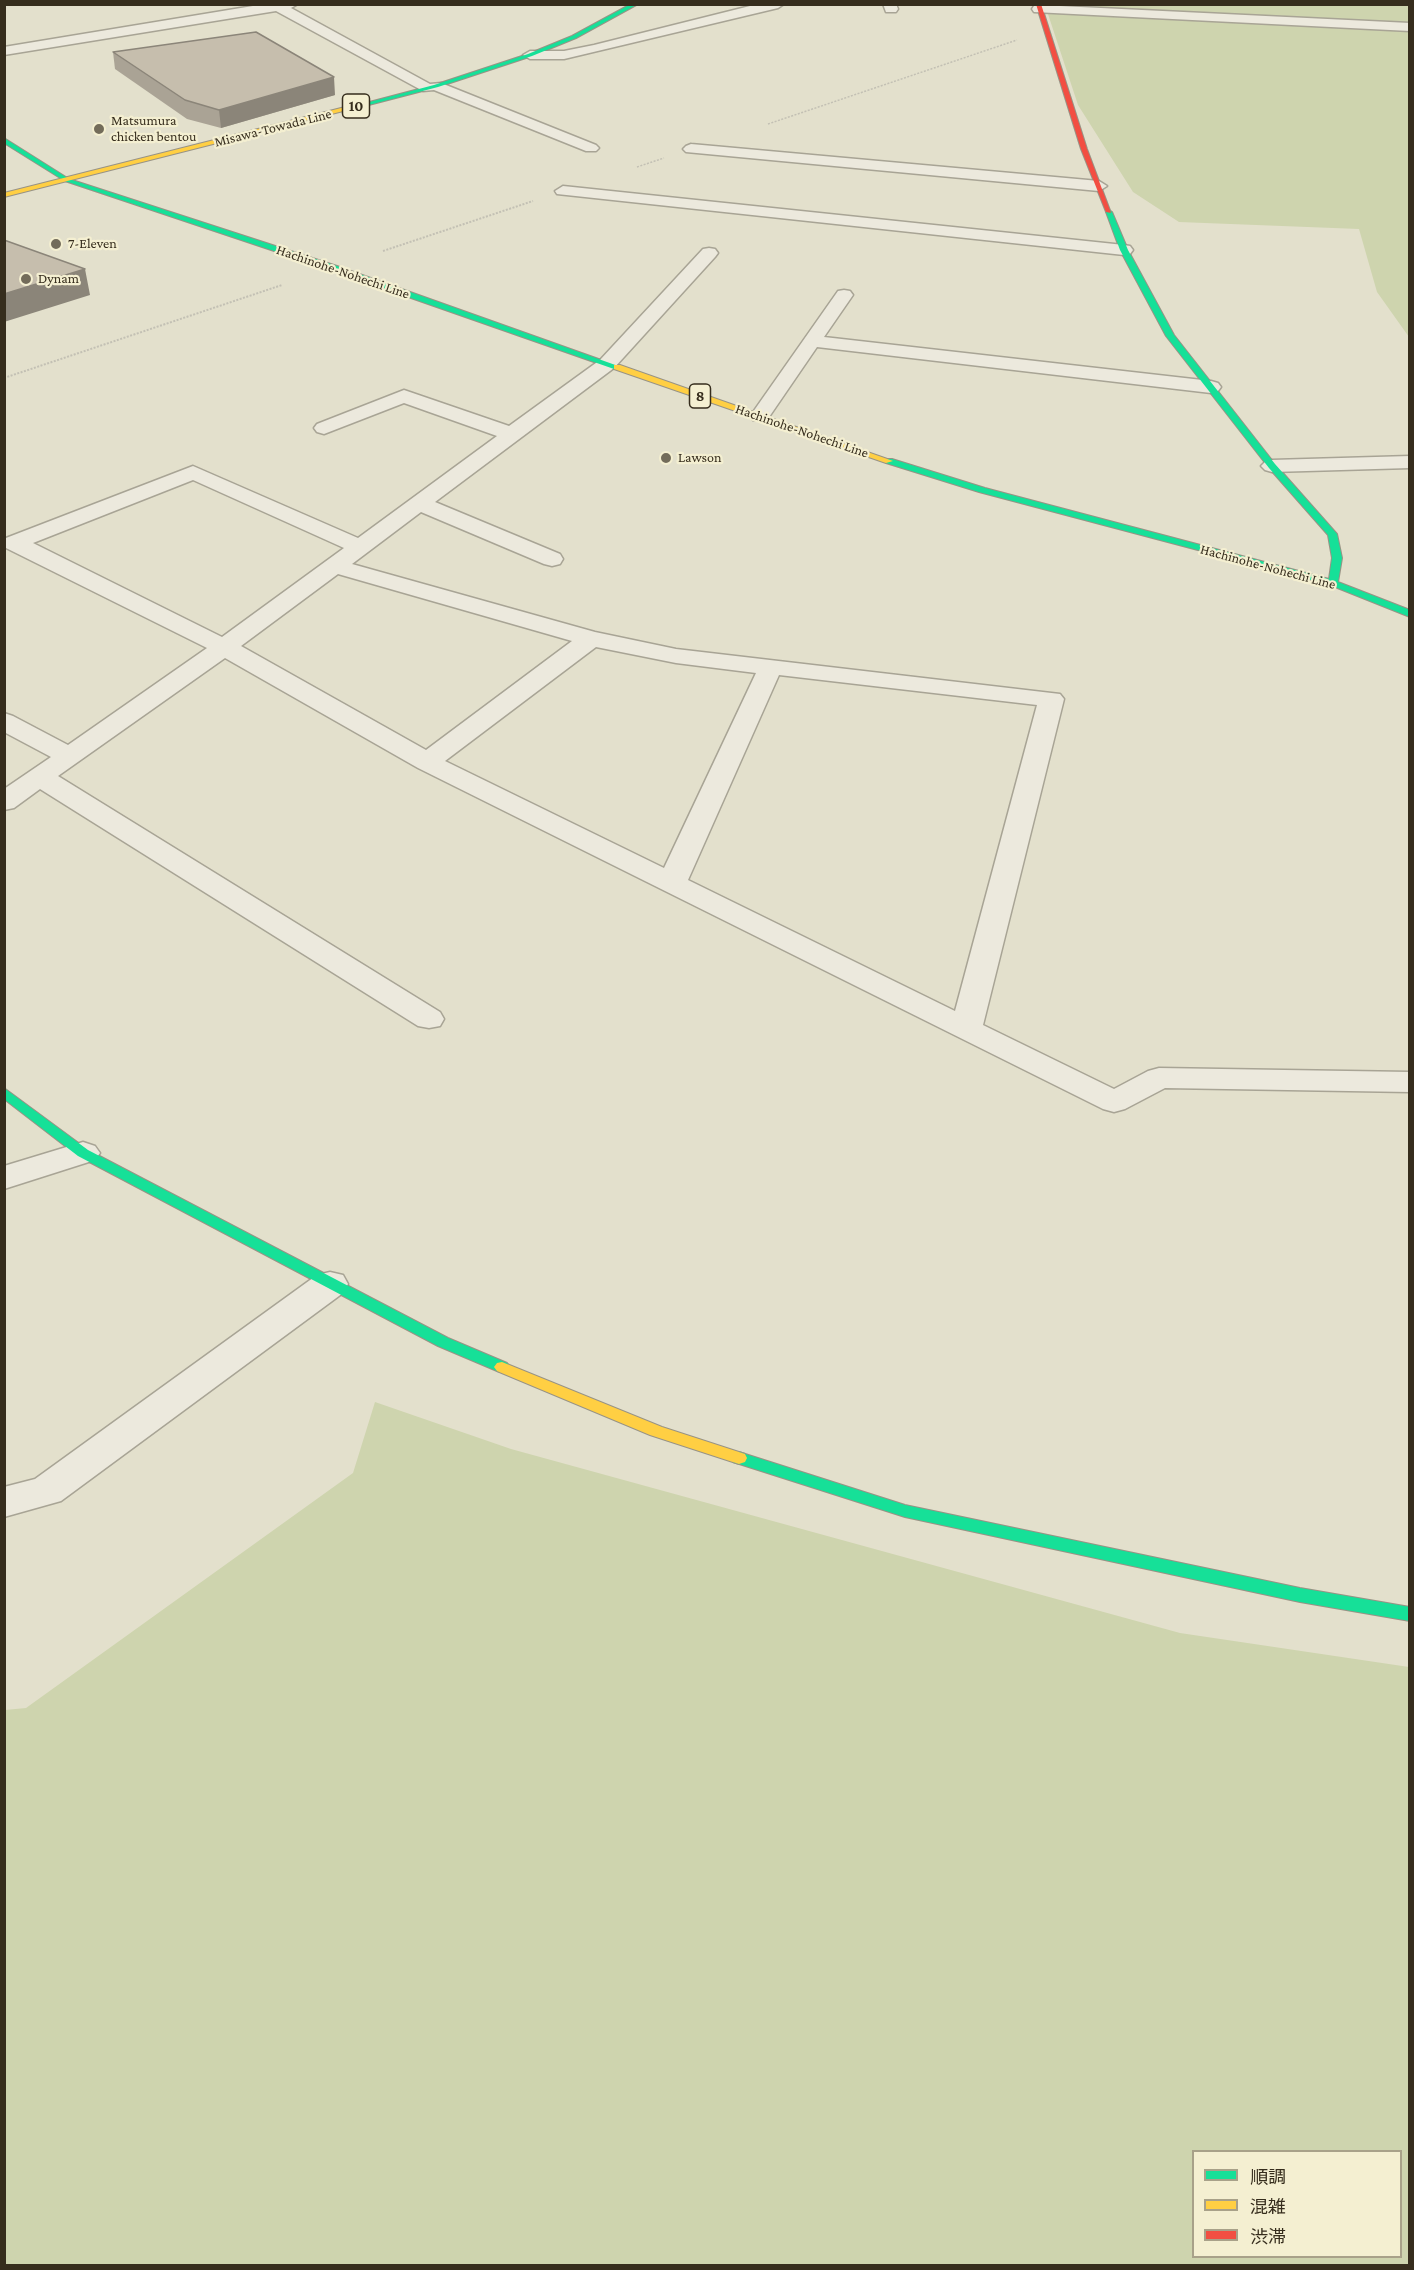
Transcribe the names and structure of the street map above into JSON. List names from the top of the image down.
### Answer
{
  "streets": {
    "main road": [
      "10",
      "Misawa-Towada Line",
      "Hachinohe-Nohechi Line",
      "8"
    ]
  },
  "crossings": [
    ["Misawa-Towada Line", "Hachinohe-Nohechi Line"]
  ],
  "places": [
    "Matsumura chicken bentou",
    "7-Eleven",
    "Dynam",
    "Lawson"
  ],
  "legend": ["順調", "混雑", "渋滞"]
}
